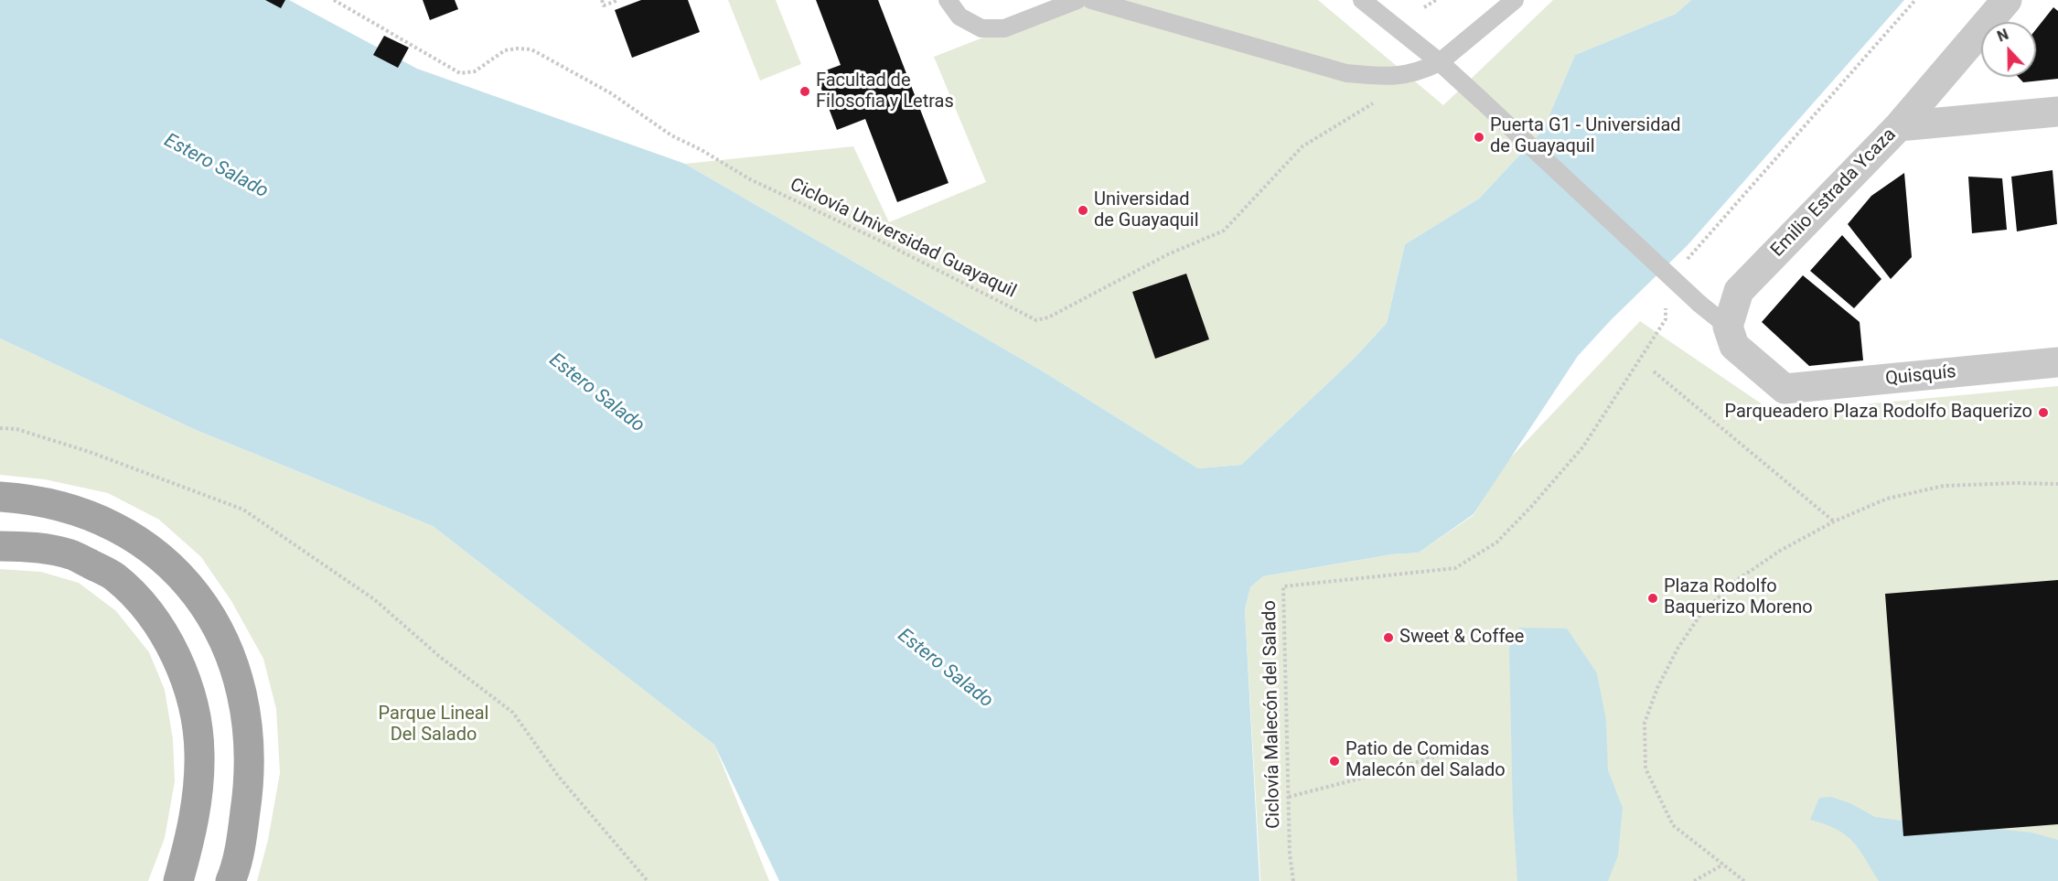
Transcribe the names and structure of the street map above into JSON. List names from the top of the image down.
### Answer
{
  "streets": {
    "street": ["Emilio Estrada Ycaza", "Quisquís"],
    "path": ["Ciclovía Universidad Guayaquil", "Ciclovía Malecón del Salado"]
  },
  "crossings": [
    ["Emilio Estrada Ycaza", "Quisquís"]
  ],
  "water": ["Estero Salado"],
  "parks": ["Parque Lineal Del Salado"],
  "places": [
    "Facultad de Filosofia y Letras",
    "Puerta G1 - Universidad de Guayaquil",
    "Universidad de Guayaquil",
    "Parqueadero Plaza Rodolfo Baquerizo",
    "Plaza Rodolfo Baquerizo Moreno",
    "Sweet & Coffee",
    "Patio de Comidas Malecón del Salado"
  ],
  "north": "top"
}
